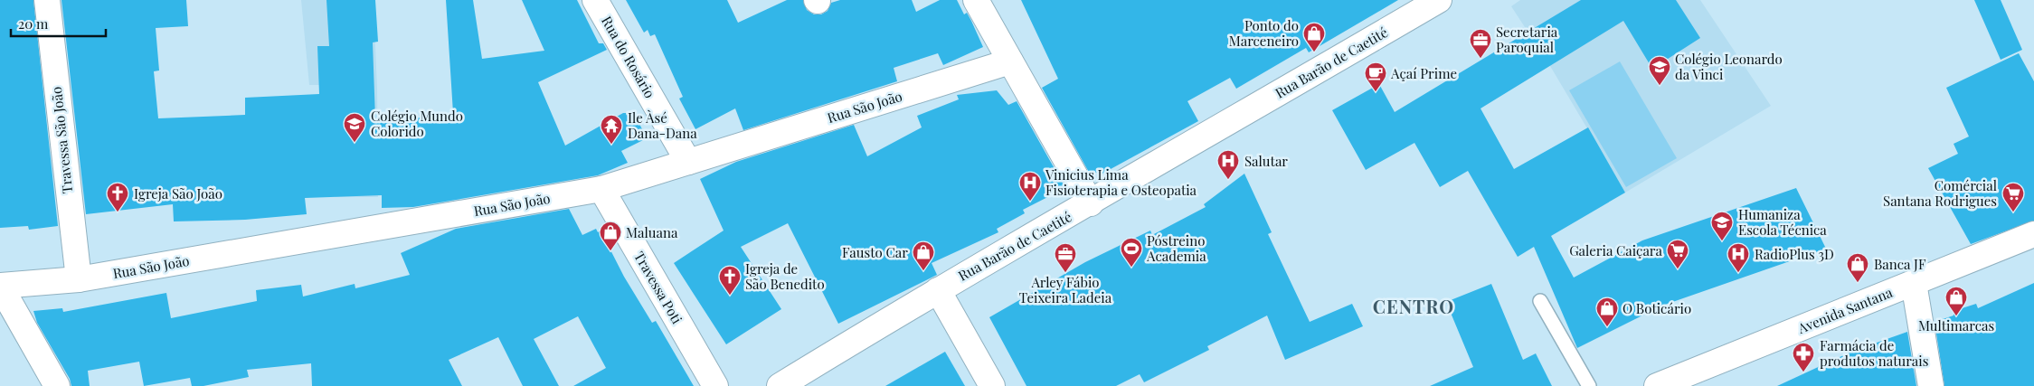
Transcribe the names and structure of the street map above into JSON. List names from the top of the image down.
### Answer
{
  "streets": {
    "street": [
      "Rua do Rosário",
      "Rua Barão de Caetité",
      "Rua São João",
      "Travessa São João",
      "Travessa Poti",
      "Avenida Santana"
    ]
  },
  "crossings": [
    ["Rua do Rosário", "Rua São João"],
    ["Rua São João", "Travessa São João"],
    ["Rua São João", "Travessa Poti"]
  ],
  "districts": ["CENTRO"],
  "places": {
    "shop": [
      "Ponto do Marceneiro",
      "Maluana",
      "Fausto Car",
      "Banca JF",
      "Multimarcas",
      "O Boticário"
    ],
    "office": ["Secretaria Paroquial", "Arley Fábio Teixeira Ladeia"],
    "school or university": ["Colégio Leonardo da Vinci", "Colégio Mundo Colorido", "Humaniza Escola Técnica"],
    "cafe": ["Açaí Prime"],
    "temple": ["Ile Àsé Dana-Dana"],
    "hospital": ["Salutar", "Vinicius Lima Fisioterapia e Osteopatia", "RadioPlus 3D"],
    "church": ["Igreja São João", "Igreja de São Benedito"],
    "supermarket": ["Comércial Santana Rodrigues", "Galeria Caiçara"],
    "sports": ["Póstreino Academia"],
    "pharmacy": ["Farmácia de produtos naturais"]
  },
  "scale_bar": "20 m"
}
